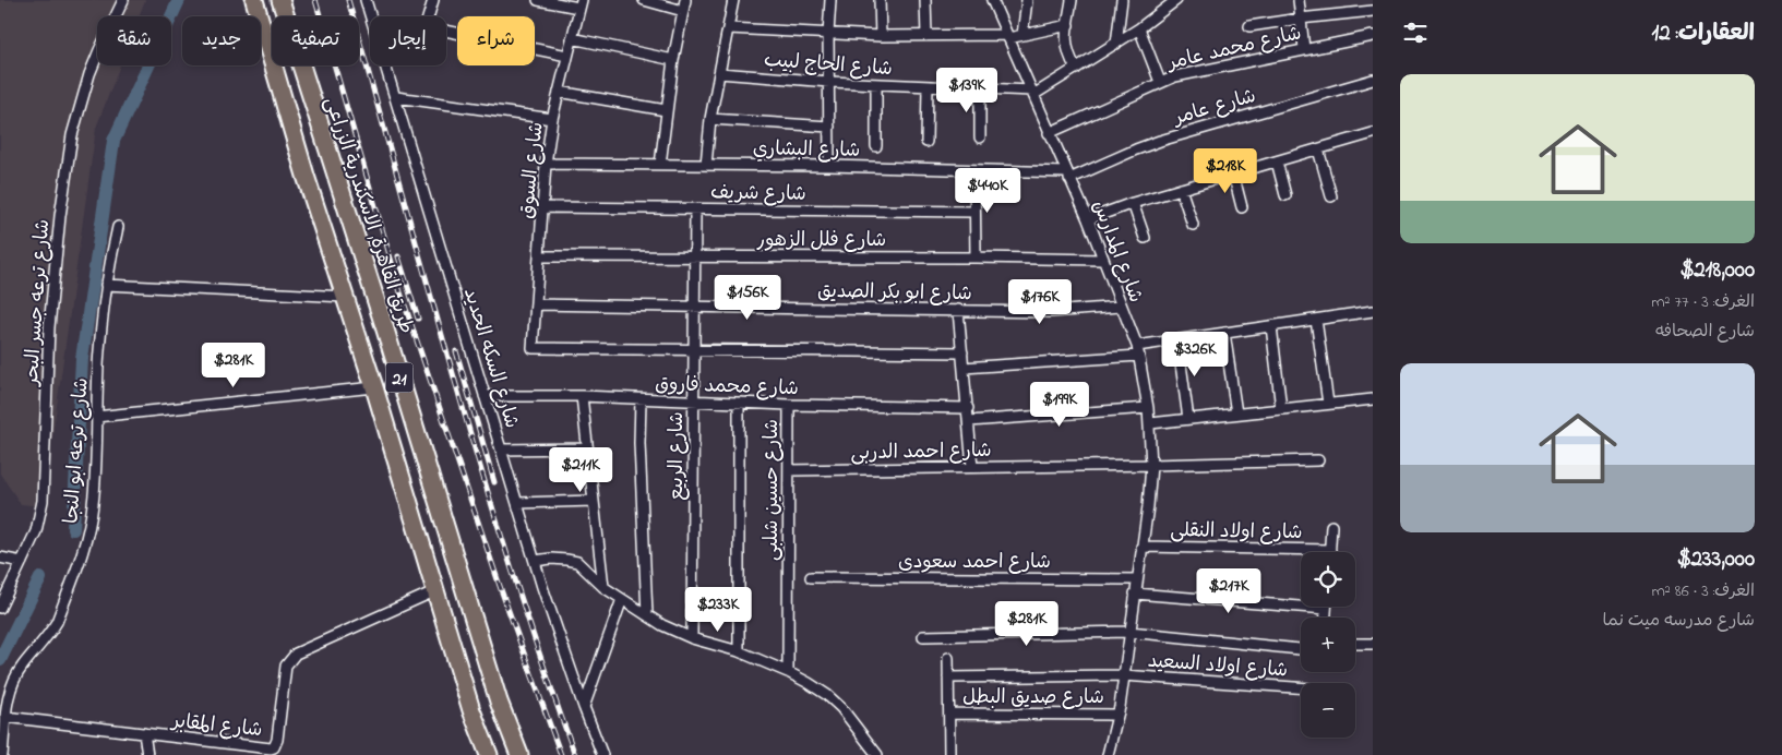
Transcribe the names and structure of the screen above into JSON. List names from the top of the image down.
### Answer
{
  "streets": {
    "highway": ["طريق القاهرة, الاسكندرية الزراعى", "21"],
    "street": [
      "شارع محمد عامر",
      "شارع الحاج لبيب",
      "شارع عامر",
      "شارع البشاري",
      "شارع السوق",
      "شارع شريف",
      "شارع فلل الزهور",
      "شارع المدارس",
      "شارع ابو بكر الصديق",
      "شارع ترعه جسر البحر",
      "شارع السكه الحديد",
      "شارع محمد فاروق",
      "شارع ترعه ابو النجا",
      "شارع احمد الدربى",
      "شارع الربيع",
      "شارع حسين شلبى",
      "شارع اولاد النقلى",
      "شارع احمد سعودى",
      "شارع اولاد السعيد",
      "شارع صديق البطل",
      "شارع المقابر"
    ]
  },
  "crossings": [
    ["شارع محمد عامر", "شارع المدارس"],
    ["شارع الحاج لبيب", "شارع المدارس"],
    ["شارع عامر", "شارع البشاري"],
    ["شارع عامر", "شارع المدارس"],
    ["شارع البشاري", "شارع السوق"],
    ["شارع البشاري", "شارع المدارس"],
    ["شارع السوق", "شارع شريف"],
    ["شارع السوق", "شارع فلل الزهور"],
    ["شارع السوق", "شارع ابو بكر الصديق"],
    ["شارع السوق", "شارع الربيع"],
    ["شارع شريف", "شارع الربيع"],
    ["شارع فلل الزهور", "شارع المدارس"],
    ["شارع فلل الزهور", "شارع الربيع"],
    ["شارع المدارس", "شارع ابو بكر الصديق"],
    ["شارع المدارس", "شارع احمد الدربى"],
    ["شارع المدارس", "شارع اولاد النقلى"],
    ["شارع المدارس", "شارع احمد سعودى"],
    ["شارع المدارس", "شارع اولاد السعيد"],
    ["شارع المدارس", "شارع صديق البطل"],
    ["شارع ابو بكر الصديق", "شارع الربيع"],
    ["شارع السكه الحديد", "شارع محمد فاروق"],
    ["21", "شارع المقابر"],
    ["شارع محمد فاروق", "شارع الربيع"],
    ["شارع محمد فاروق", "شارع حسين شلبى"],
    ["شارع ترعه ابو النجا", "شارع المقابر"],
    ["شارع احمد الدربى", "شارع حسين شلبى"]
  ],
  "page": {
    "heading": "العقارات: 12",
    "chip": [
      "شراء",
      "إيجار",
      "تصفية",
      "جديد",
      "شقة"
    ],
    "list": [
      {
        "name": "$218,000",
        "note": "الغرف: 3 · 77 m² · شارع الصحافه"
      },
      {
        "name": "$233,000",
        "note": "الغرف: 3 · 86 m² · شارع مدرسه ميت نما"
      }
    ],
    "price": [
      "$139K",
      "$218K",
      "$440K",
      "$156K",
      "$176K",
      "$326K",
      "$281K",
      "$199K",
      "$211K",
      "$217K",
      "$233K",
      "$281K"
    ],
    "map_buttons": ["+", "−"]
  }
}
